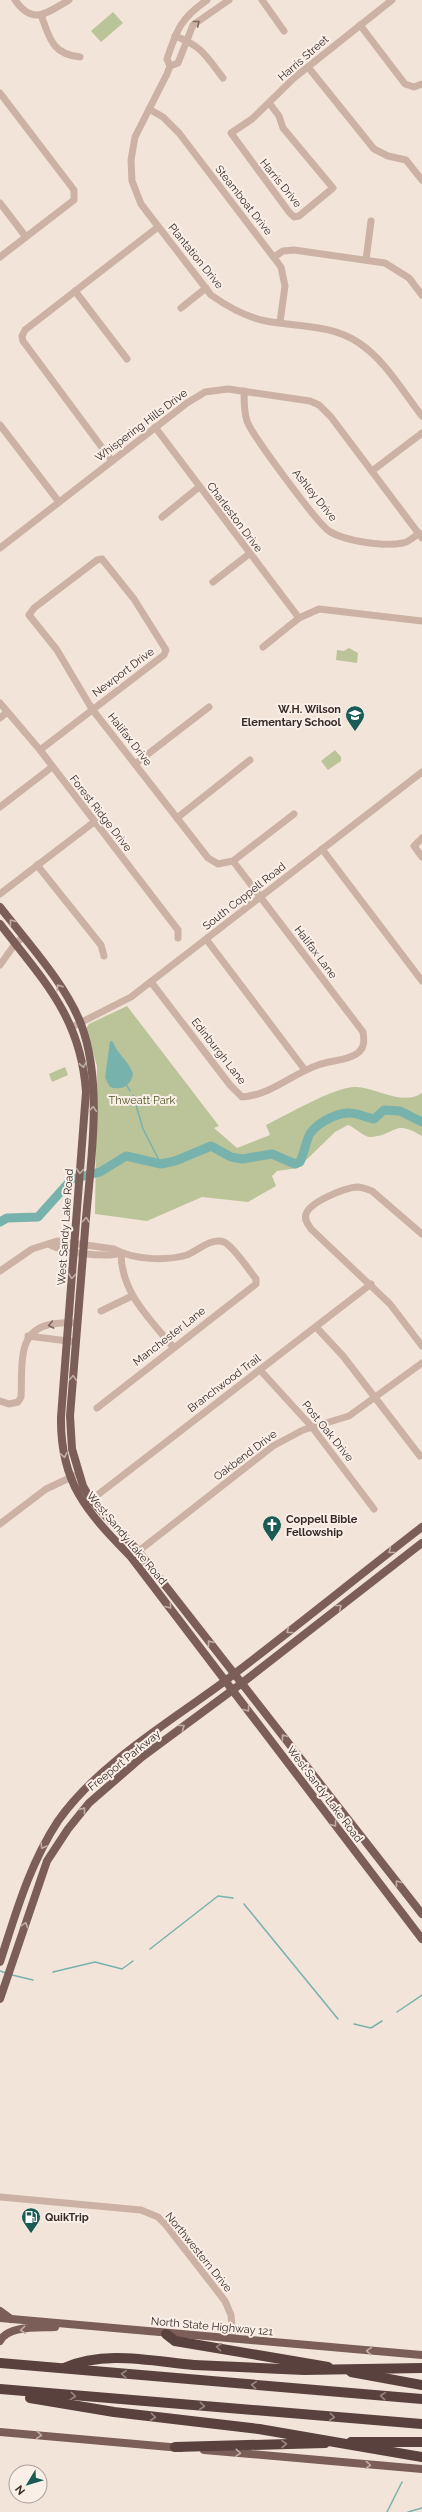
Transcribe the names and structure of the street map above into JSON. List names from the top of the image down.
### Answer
{
  "streets": {
    "main road": ["West Sandy Lake Road", "Freeport Parkway", "North State Highway 121"],
    "street": [
      "Harris Street",
      "Harris Drive",
      "Steamboat Drive",
      "Plantation Drive",
      "Whispering Hills Drive",
      "Ashley Drive",
      "Charleston Drive",
      "Newport Drive",
      "Halifax Drive",
      "Forest Ridge Drive",
      "South Coppell Road",
      "Halifax Lane",
      "Edinburgh Lane",
      "Manchester Lane",
      "Branchwood Trail",
      "Post Oak Drive",
      "Oakbend Drive",
      "Northwestern Drive"
    ]
  },
  "crossings": [
    ["Harris Street", "Harris Drive"],
    ["Steamboat Drive", "Plantation Drive"],
    ["Whispering Hills Drive", "Ashley Drive"],
    ["Whispering Hills Drive", "Charleston Drive"],
    ["Newport Drive", "Halifax Drive"],
    ["Newport Drive", "Forest Ridge Drive"],
    ["Halifax Drive", "Halifax Lane"],
    ["South Coppell Road", "Halifax Lane"],
    ["South Coppell Road", "Edinburgh Lane"],
    ["South Coppell Road", "West Sandy Lake Road"],
    ["Halifax Lane", "Edinburgh Lane"],
    ["West Sandy Lake Road", "Branchwood Trail"],
    ["West Sandy Lake Road", "Oakbend Drive"],
    ["West Sandy Lake Road", "Freeport Parkway"],
    ["Branchwood Trail", "Post Oak Drive"],
    ["Post Oak Drive", "Oakbend Drive"],
    ["Northwestern Drive", "North State Highway 121"]
  ],
  "one_way": ["North State Highway 121"],
  "parks": ["Thweatt Park"],
  "places": {
    "school or university": ["W.H. Wilson Elementary School"],
    "church": ["Coppell Bible Fellowship"],
    "fuel station": ["QuikTrip"]
  },
  "north": "bottom left"
}
